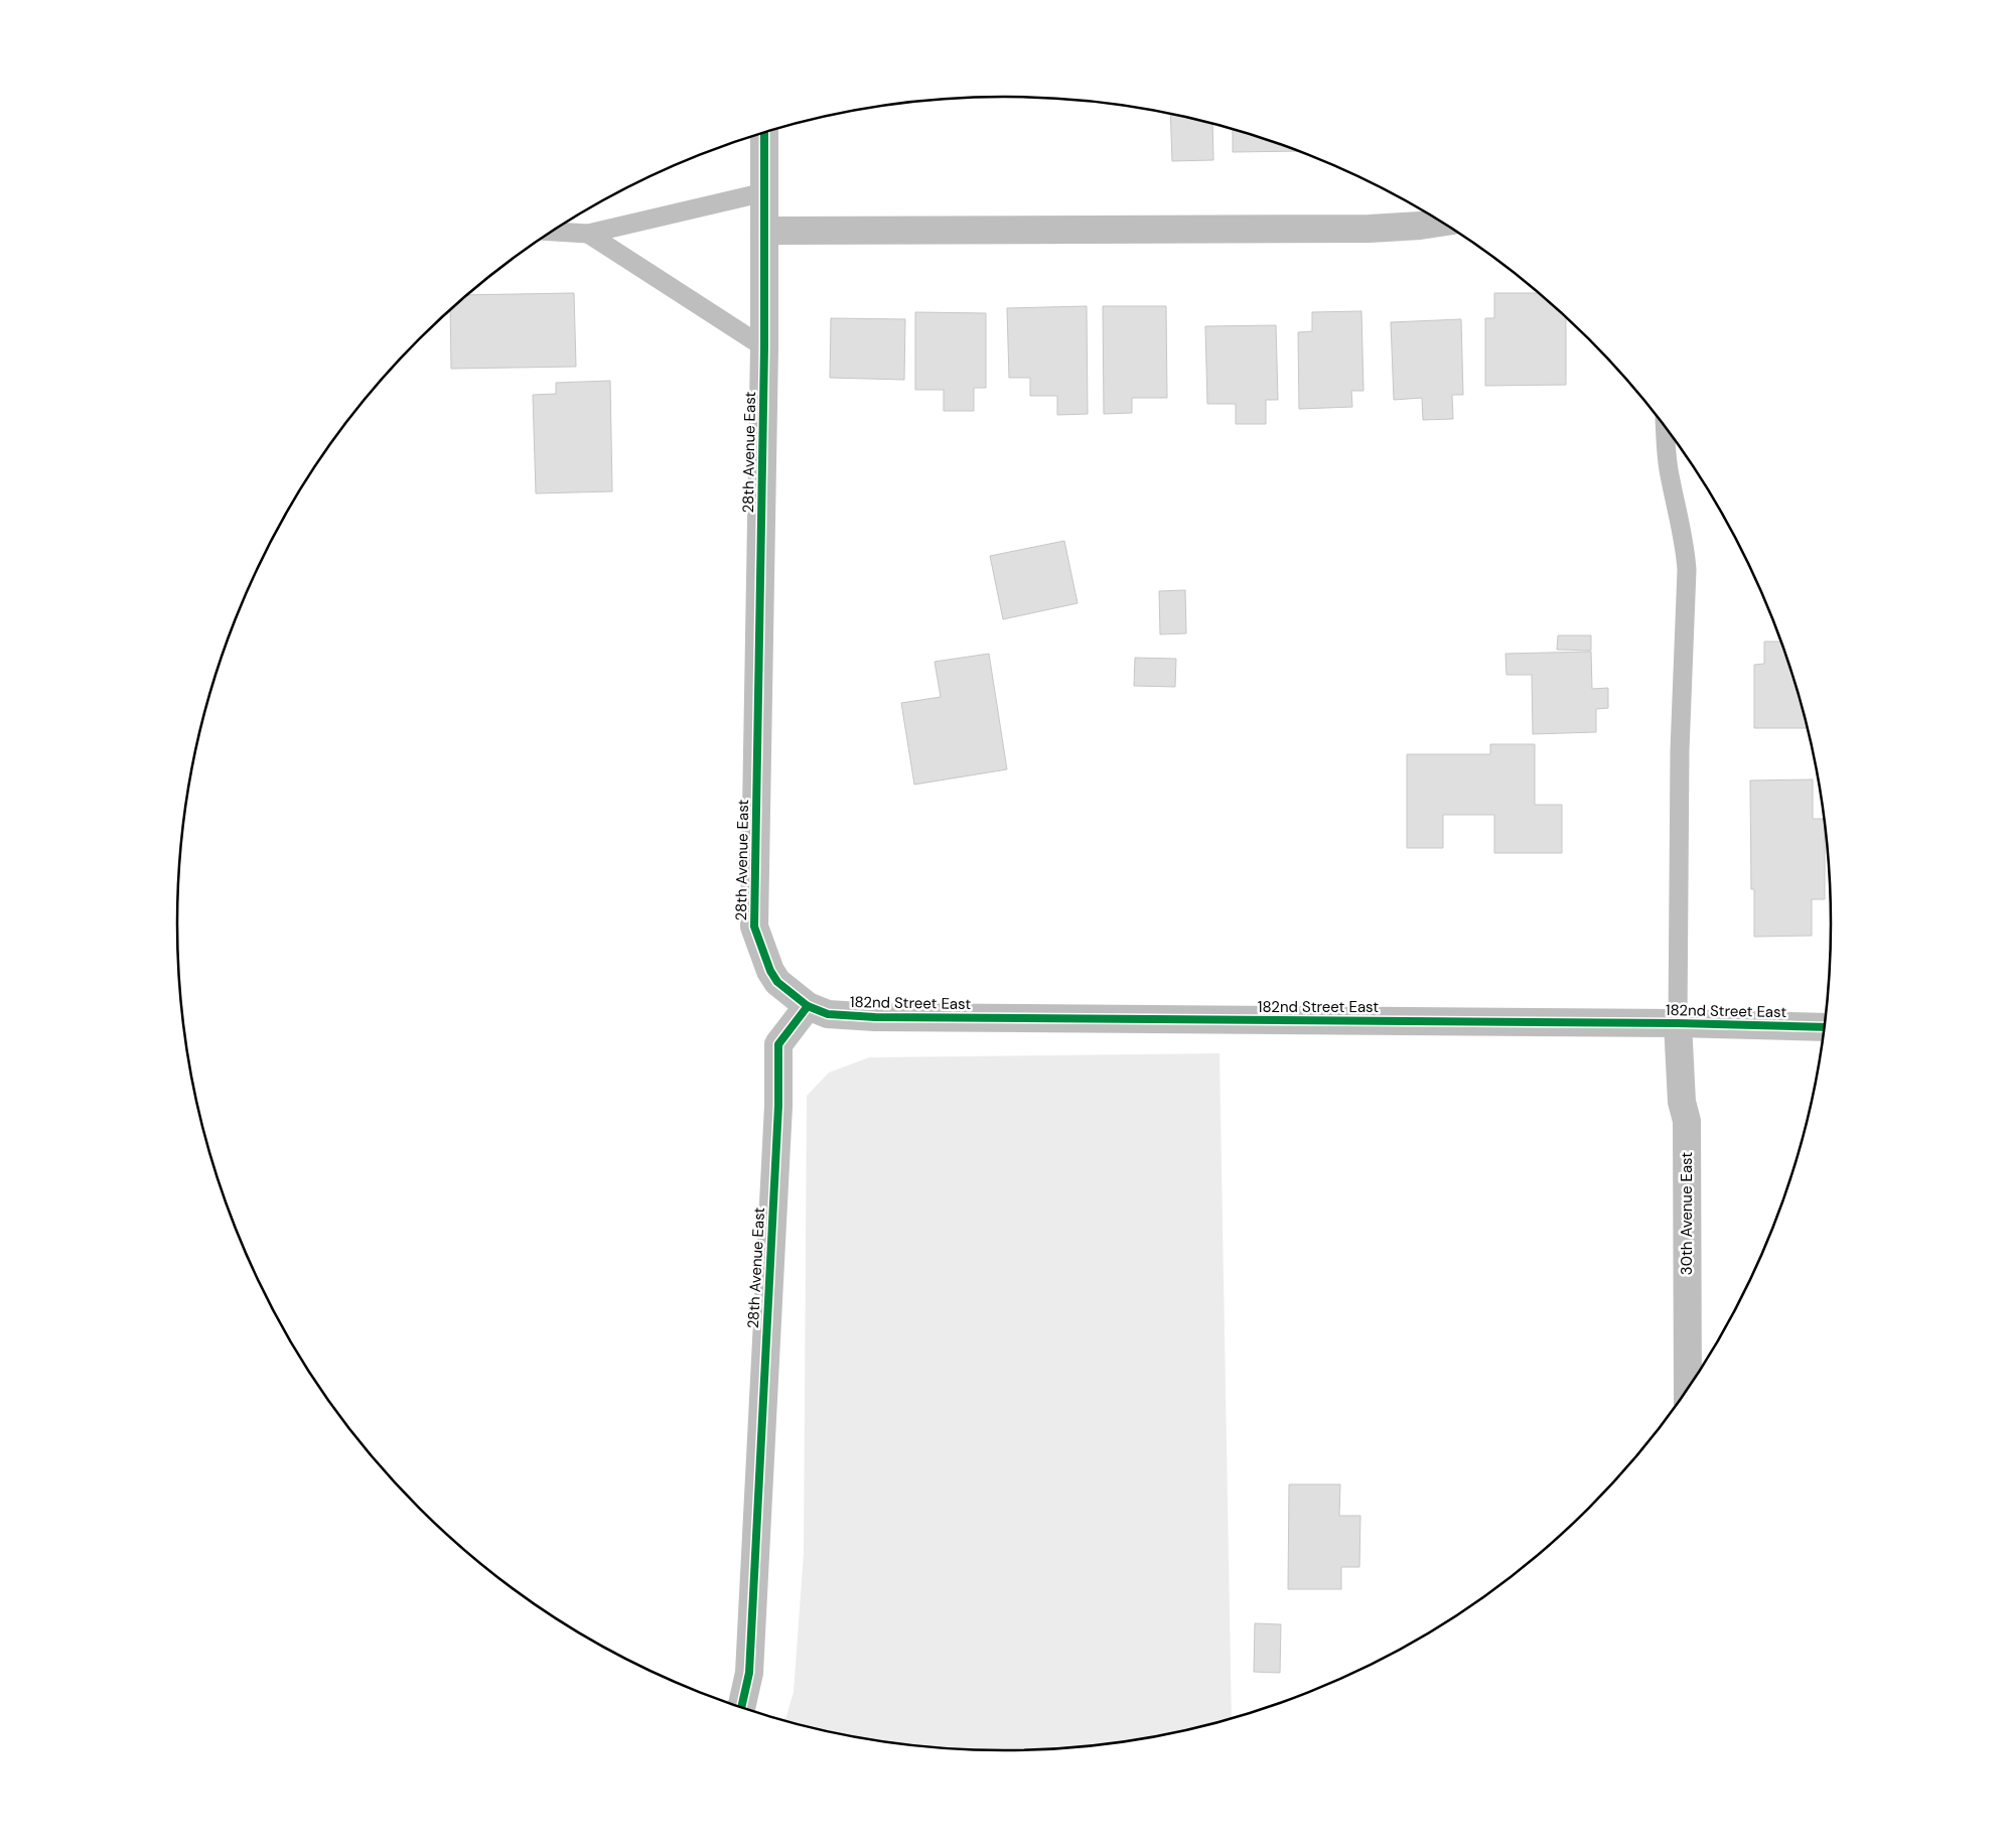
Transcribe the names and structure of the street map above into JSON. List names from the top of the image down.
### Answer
{
  "streets": {
    "street": ["28th Avenue East", "182nd Street East", "30th Avenue East"]
  },
  "crossings": [
    ["28th Avenue East", "182nd Street East"],
    ["182nd Street East", "30th Avenue East"]
  ]
}
